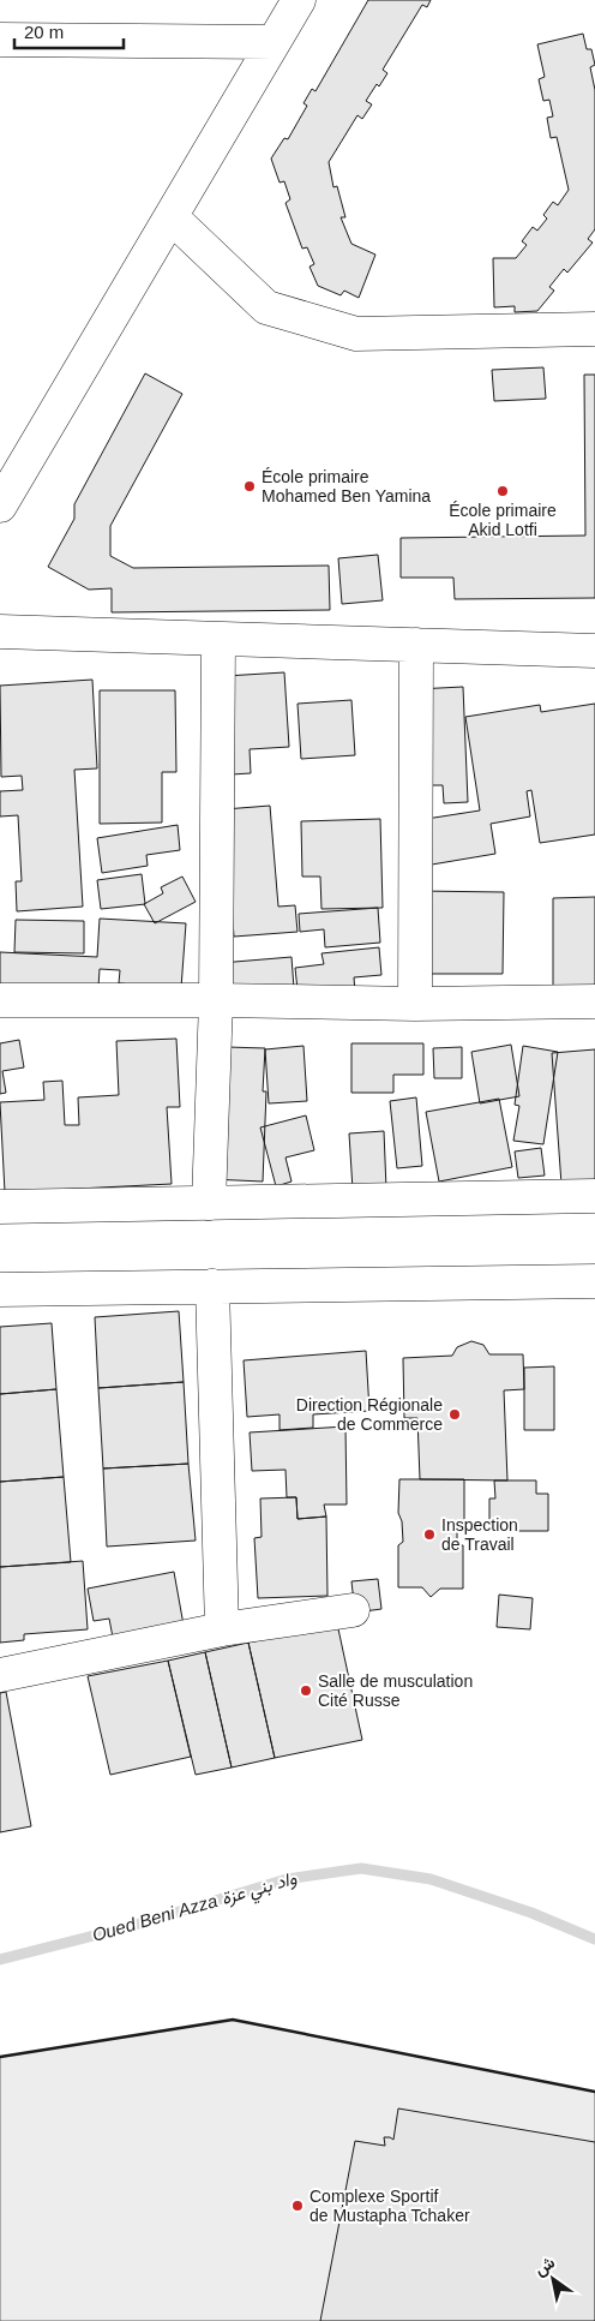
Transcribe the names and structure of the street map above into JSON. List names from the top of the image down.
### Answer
{
  "water": ["Oued Beni Azza واد بني عزة"],
  "places": [
    "École primaire Mohamed Ben Yamina",
    "École primaire Akid Lotfi",
    "Direction Régionale de Commerce",
    "Inspection de Travail",
    "Salle de musculation Cité Russe",
    "Complexe Sportif de Mustapha Tchaker"
  ],
  "scale_bar": "20 m",
  "north": "top left"
}
